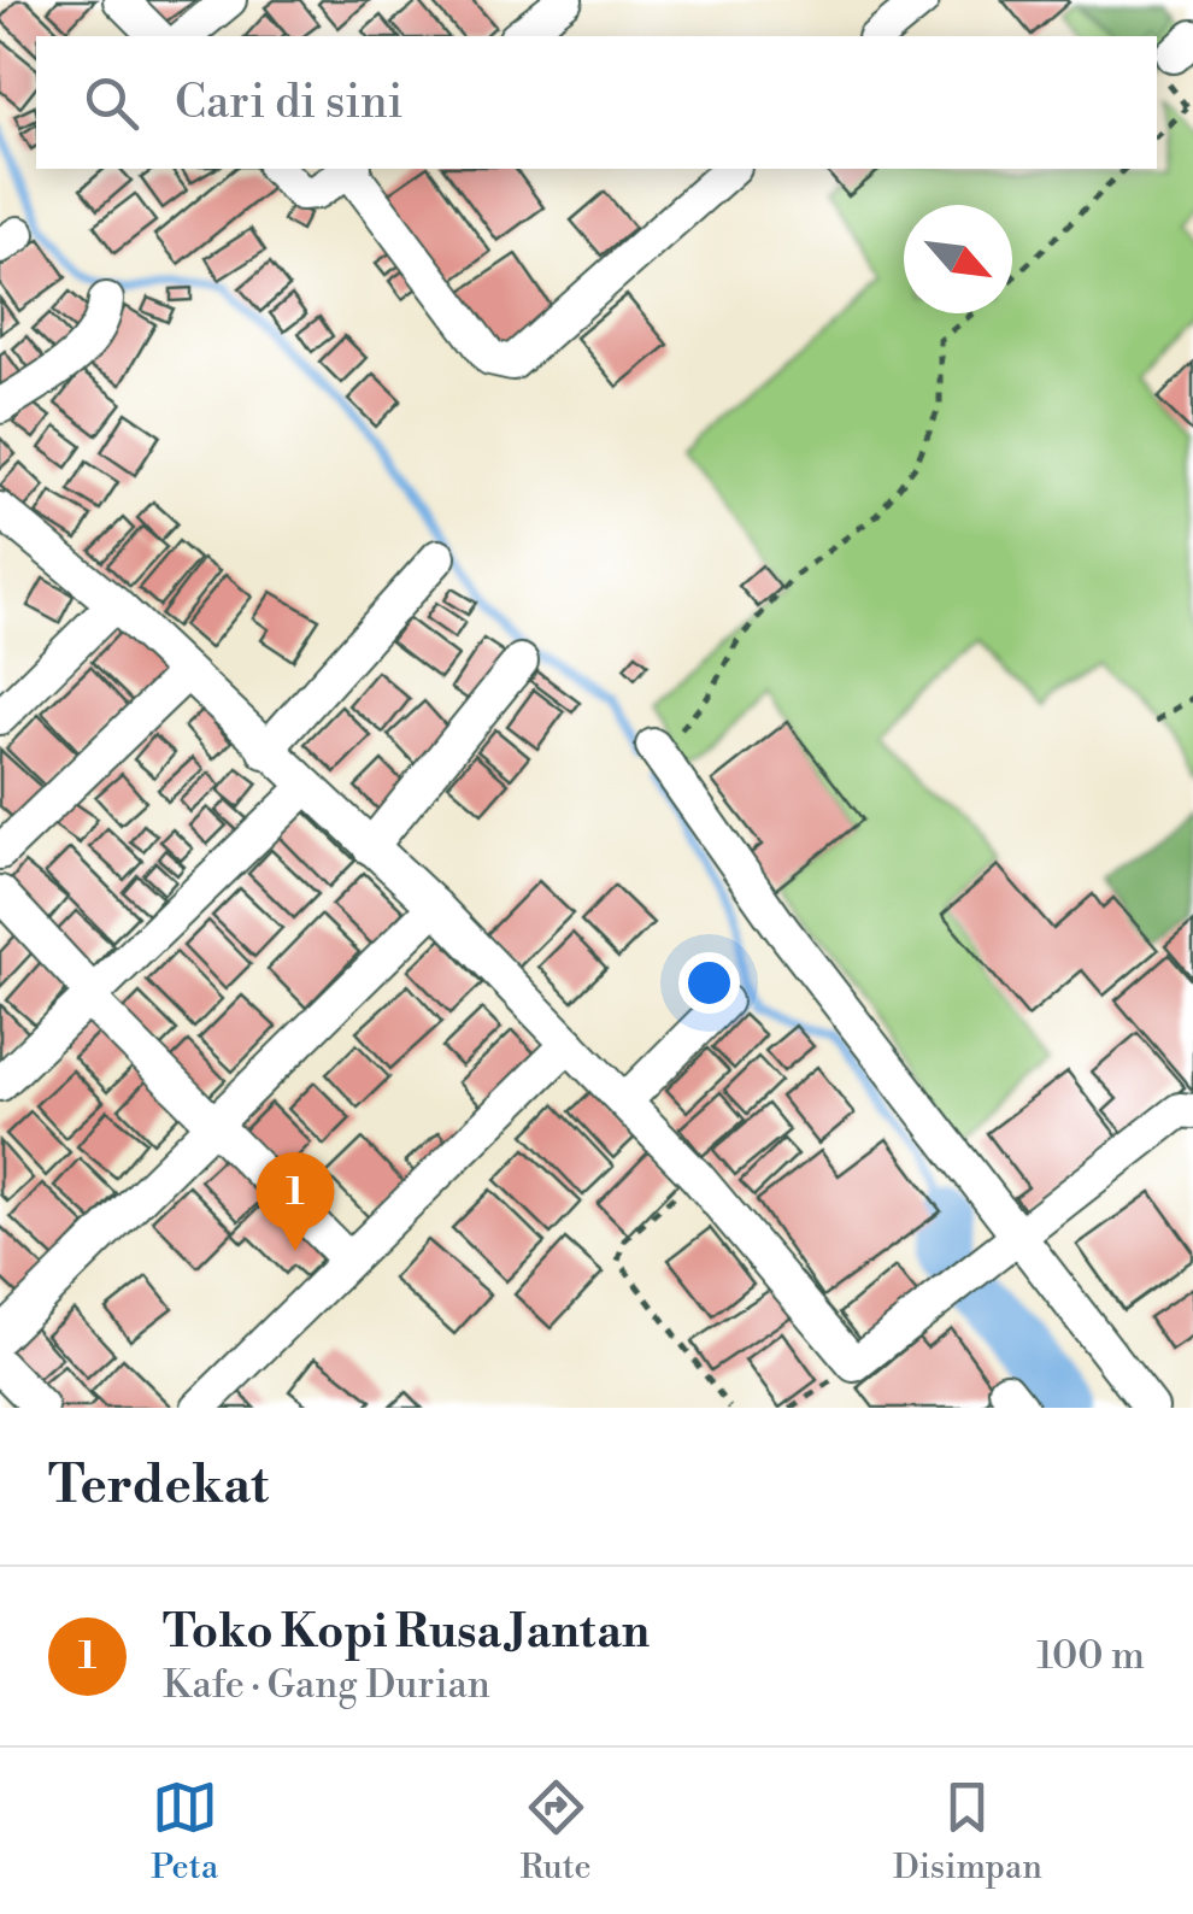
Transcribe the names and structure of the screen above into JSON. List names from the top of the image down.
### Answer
{
  "north": "bottom right",
  "page": {
    "search": "Cari di sini",
    "pins": "1",
    "heading": "Terdekat",
    "list": [
      {
        "mark": "1",
        "name": "Toko Kopi Rusa Jantan",
        "note": "Kafe · Gang Durian",
        "value": "100 m"
      }
    ],
    "nav": ["Peta", "Rute", "Disimpan"]
  }
}
